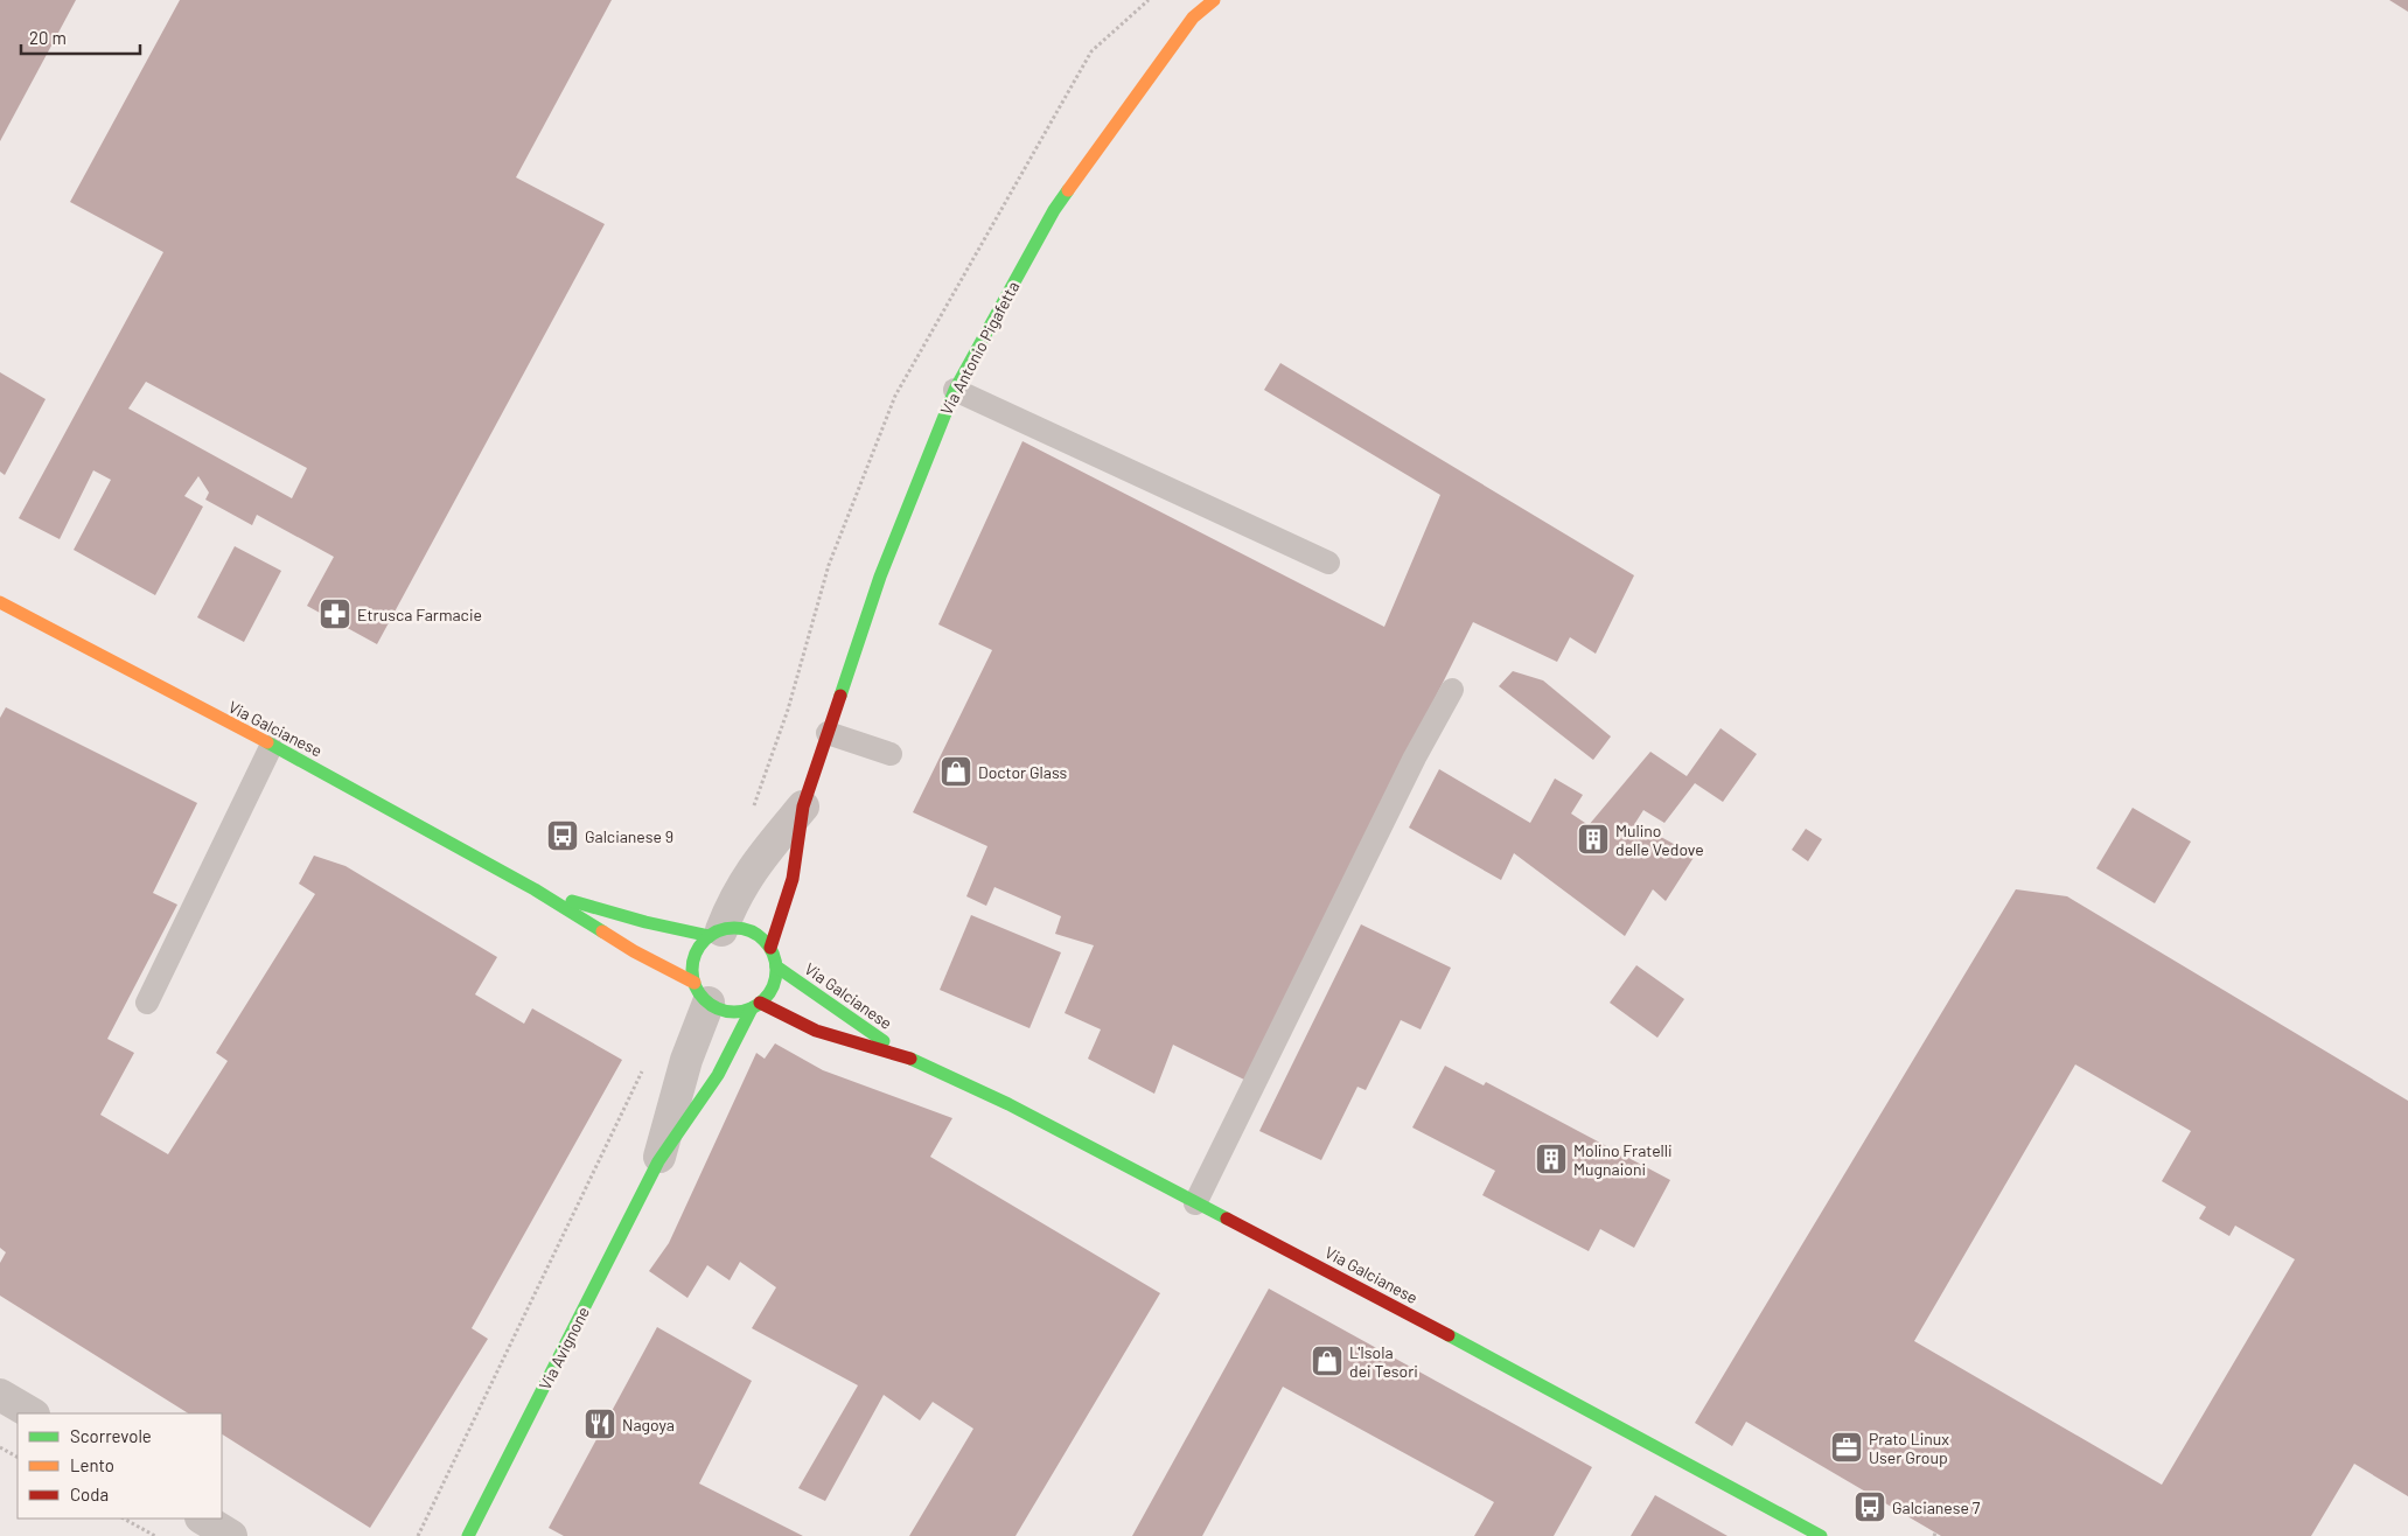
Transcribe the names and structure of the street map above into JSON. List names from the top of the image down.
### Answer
{
  "streets": {
    "street": ["Via Antonio Pigafetta", "Via Galcianese", "Via Avignone"]
  },
  "crossings": [
    ["Via Antonio Pigafetta", "Via Galcianese"],
    ["Via Antonio Pigafetta", "Via Avignone"],
    ["Via Galcianese", "Via Avignone"]
  ],
  "places": {
    "pharmacy": ["Etrusca Farmacie"],
    "shop": ["Doctor Glass", "L'Isola dei Tesori"],
    "bus stop": ["Galcianese 9", "Galcianese 7"],
    "building": ["Mulino delle Vedove", "Molino Fratelli Mugnaioni"],
    "restaurant": ["Nagoya"],
    "office": ["Prato Linux User Group"]
  },
  "legend": ["Scorrevole", "Lento", "Coda"],
  "scale_bar": "20 m"
}
